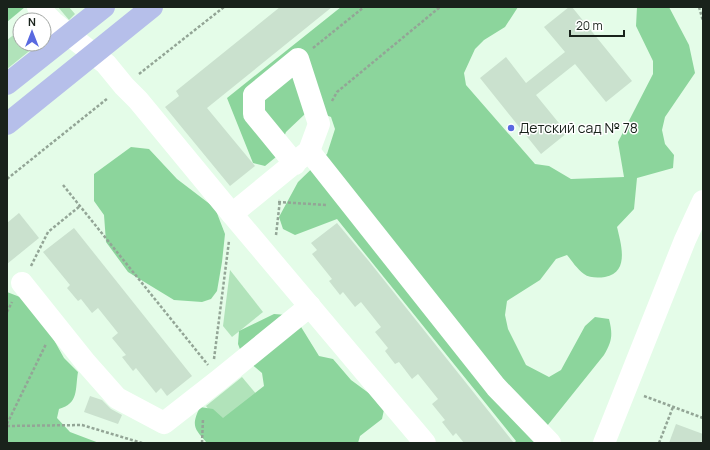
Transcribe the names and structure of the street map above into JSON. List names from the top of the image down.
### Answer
{
  "places": ["Детский сад № 78"],
  "scale_bar": "20 m",
  "north": "top"
}
